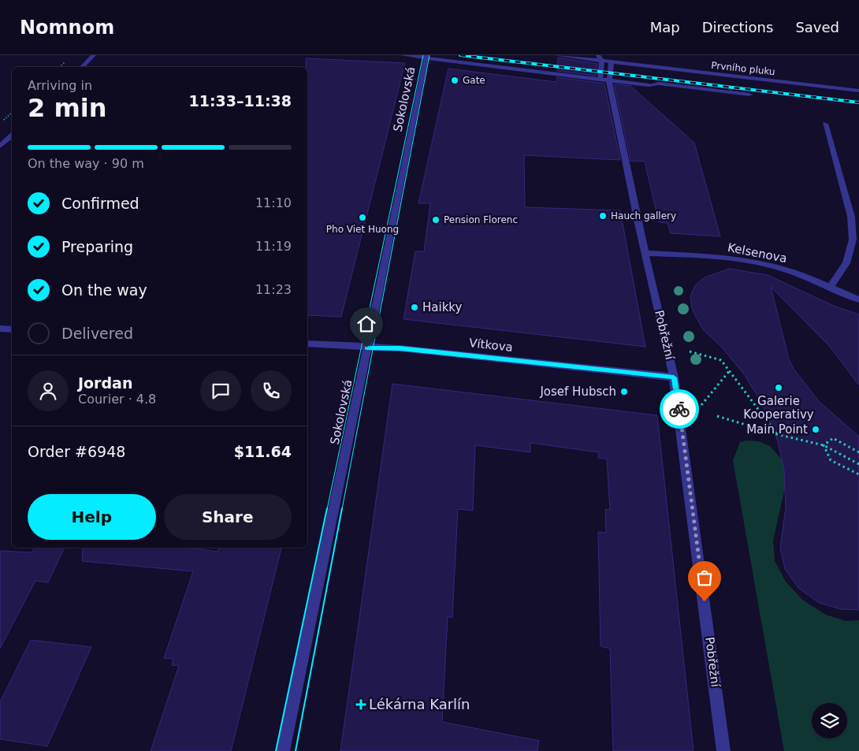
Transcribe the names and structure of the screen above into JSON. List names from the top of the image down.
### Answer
{
  "streets": {
    "street": [
      "Prvního pluku",
      "Sokolovská",
      "Kelsenova",
      "Pobřežní",
      "Vítkova"
    ]
  },
  "crossings": [
    ["Prvního pluku", "Pobřežní"],
    ["Sokolovská", "Vítkova"],
    ["Kelsenova", "Pobřežní"],
    ["Pobřežní", "Vítkova"]
  ],
  "places": {
    "other": [
      "Gate",
      "Hauch gallery",
      "Pho Viet Huong",
      "Pension Florenc",
      "Haikky",
      "Galerie Kooperativy",
      "Josef Hubsch",
      "Main Point"
    ],
    "health": ["Lékárna Karlín"]
  },
  "page": {
    "header": "Nomnom",
    "nav": ["Map", "Directions", "Saved"],
    "heading": ["2 min", "Arriving in", "11:33–11:38"],
    "panel": [
      "Jordan",
      "Courier · 4.8",
      "Order #6948",
      "$11.64"
    ],
    "bar": "On the way · 90 m",
    "list": [
      ["Confirmed", "11:10"],
      ["Preparing", "11:19"],
      ["On the way", "11:23"],
      "Delivered"
    ],
    "buttons": ["Help", "Share"]
  }
}
